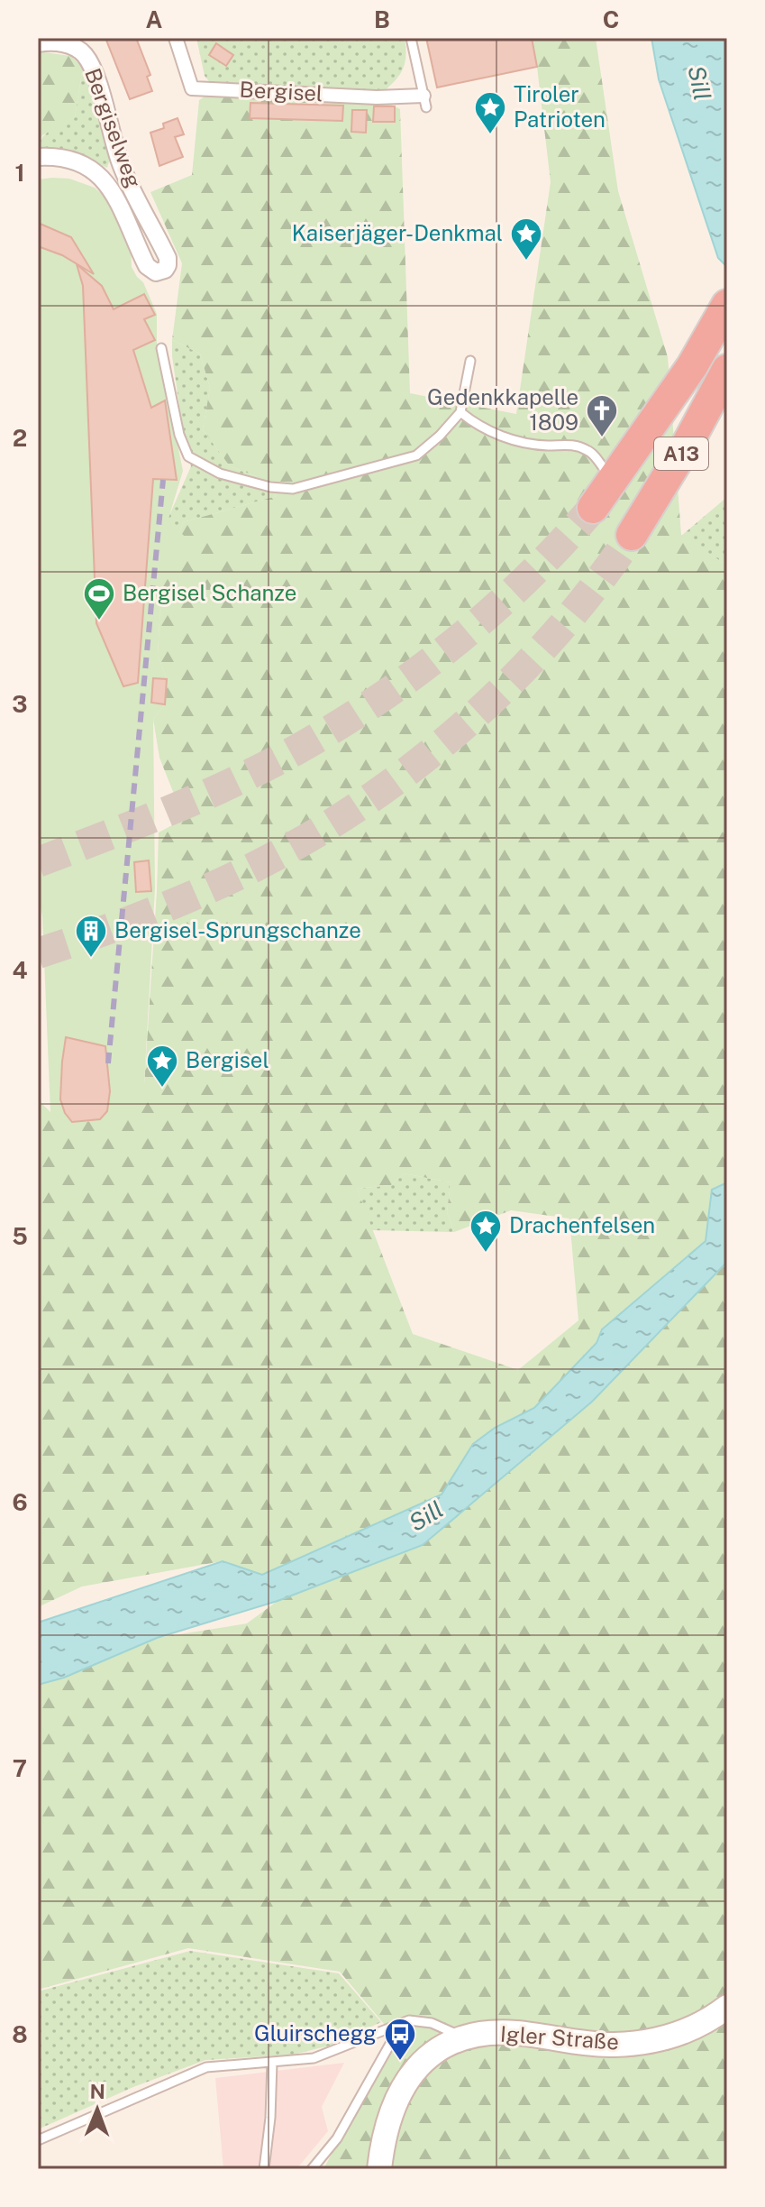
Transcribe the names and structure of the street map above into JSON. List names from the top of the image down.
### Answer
{
  "streets": {
    "highway": ["A13"],
    "main road": ["Igler Straße"],
    "street": ["Bergisel", "Bergiselweg"]
  },
  "water": ["Sill"],
  "places": {
    "place": [
      "Tiroler Patrioten",
      "Kaiserjäger-Denkmal",
      "Bergisel",
      "Drachenfelsen"
    ],
    "church": ["Gedenkkapelle 1809"],
    "sports": ["Bergisel Schanze"],
    "building": ["Bergisel-Sprungschanze"],
    "bus stop": ["Gluirschegg"]
  },
  "north": "top",
  "grid": {
    "columns": ["A", "B", "C"],
    "rows": [
      "1",
      "2",
      "3",
      "4",
      "5",
      "6",
      "7",
      "8"
    ]
  }
}
